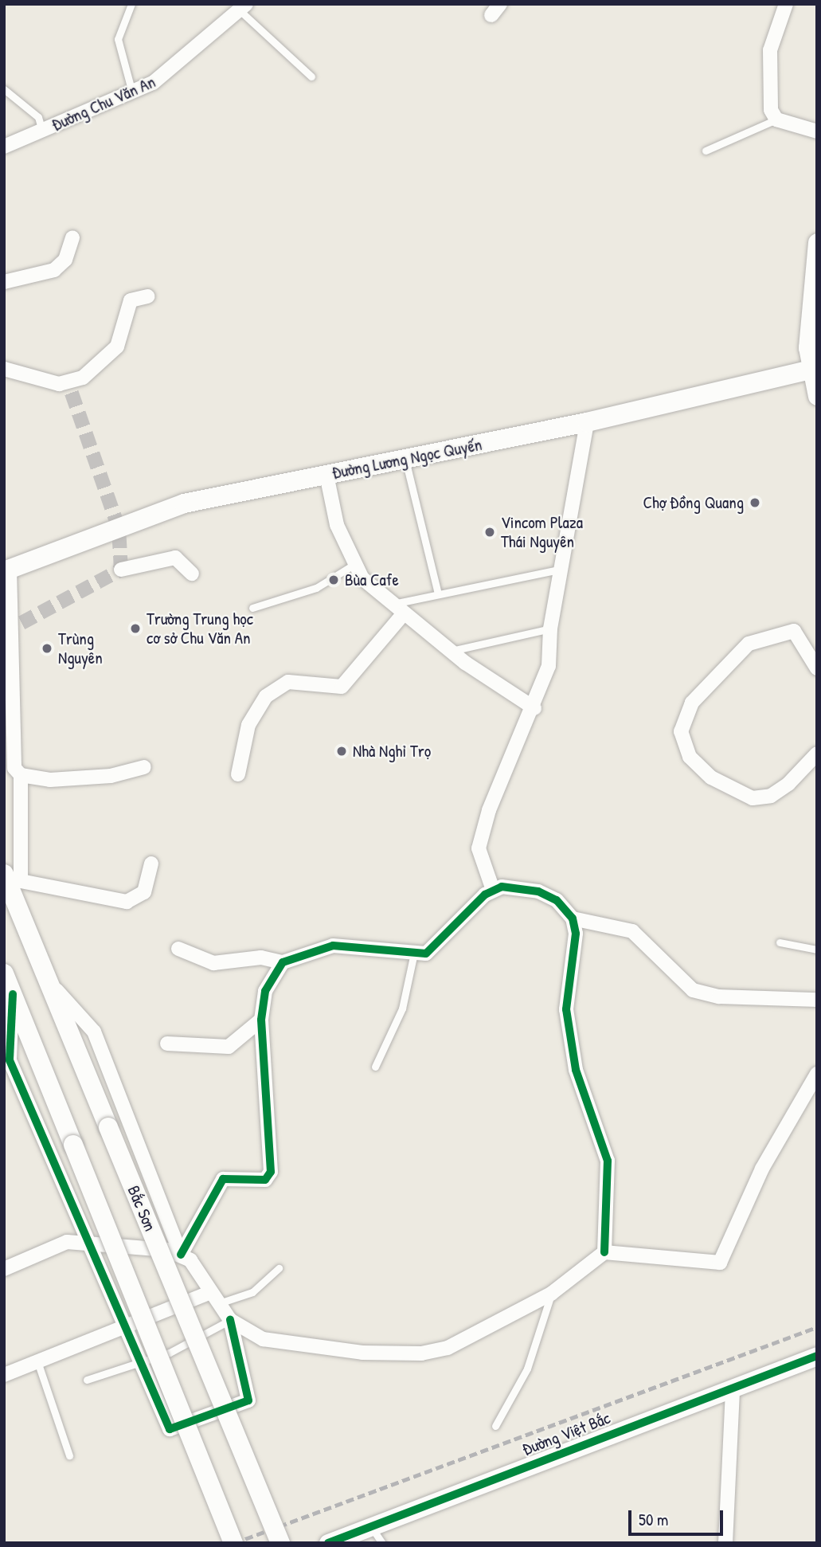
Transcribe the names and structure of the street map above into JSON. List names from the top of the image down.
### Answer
{
  "streets": {
    "main road": ["Đường Lương Ngọc Quyến", "Bắc Sơn"],
    "street": ["Đường Chu Văn An", "Đường Việt Bắc"]
  },
  "places": [
    "Chợ Đồng Quang",
    "Vincom Plaza Thái Nguyên",
    "Bùa Cafe",
    "Trường Trung học cơ sở Chu Văn An",
    "Trùng Nguyên",
    "Nhà Nghỉ Trọ"
  ],
  "scale_bar": "50 m"
}
